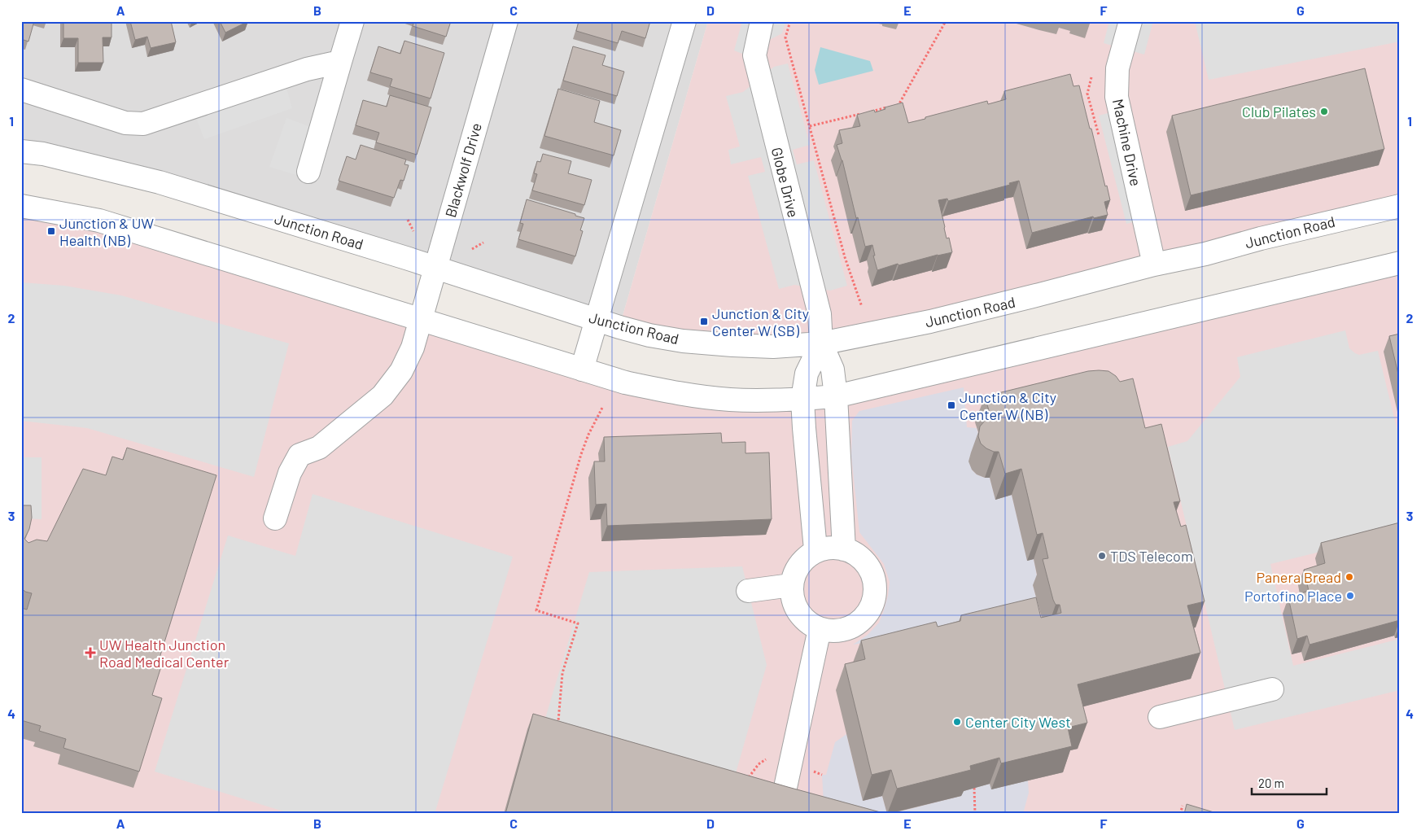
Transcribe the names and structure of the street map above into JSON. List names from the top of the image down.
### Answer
{
  "streets": {
    "street": [
      "Machine Drive",
      "Blackwolf Drive",
      "Globe Drive",
      "Junction Road"
    ]
  },
  "crossings": [
    ["Machine Drive", "Junction Road"],
    ["Blackwolf Drive", "Junction Road"],
    ["Globe Drive", "Junction Road"]
  ],
  "places": {
    "other": [
      "Club Pilates",
      "TDS Telecom",
      "Panera Bread",
      "Portofino Place",
      "Center City West"
    ],
    "transit": ["Junction & UW Health (NB)", "Junction & City Center W (SB)", "Junction & City Center W (NB)"],
    "health": ["UW Health Junction Road Medical Center"]
  },
  "scale_bar": "20 m",
  "grid": {
    "columns": [
      "A",
      "B",
      "C",
      "D",
      "E",
      "F",
      "G"
    ],
    "rows": [
      "1",
      "2",
      "3",
      "4"
    ]
  }
}
